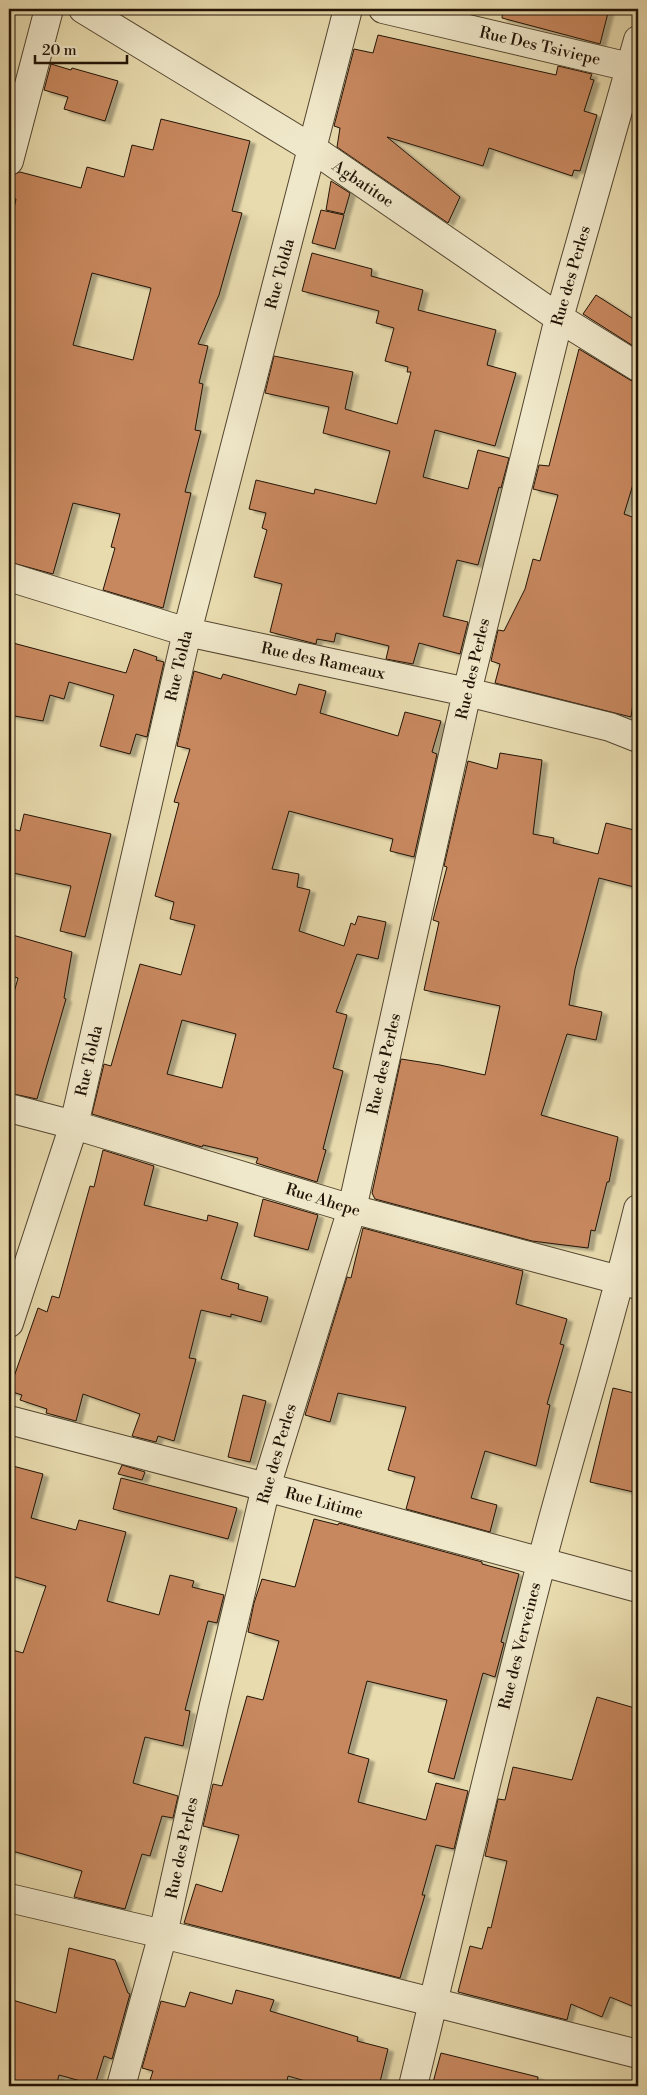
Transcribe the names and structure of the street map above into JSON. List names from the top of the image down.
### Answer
{
  "streets": {
    "street": [
      "Rue Des Tsiviepe",
      "Agbatitoe",
      "Rue Tolda",
      "Rue des Perles",
      "Rue des Rameaux",
      "Rue Ahepe",
      "Rue Litime",
      "Rue des Verveines"
    ]
  },
  "crossings": [
    ["Rue Des Tsiviepe", "Rue des Perles"],
    ["Agbatitoe", "Rue Tolda"],
    ["Agbatitoe", "Rue des Perles"],
    ["Rue Tolda", "Rue des Rameaux"],
    ["Rue Tolda", "Rue Ahepe"],
    ["Rue des Perles", "Rue des Rameaux"],
    ["Rue des Perles", "Rue Ahepe"],
    ["Rue des Perles", "Rue Litime"],
    ["Rue Ahepe", "Rue des Verveines"],
    ["Rue Litime", "Rue des Verveines"]
  ],
  "scale_bar": "20 m"
}
